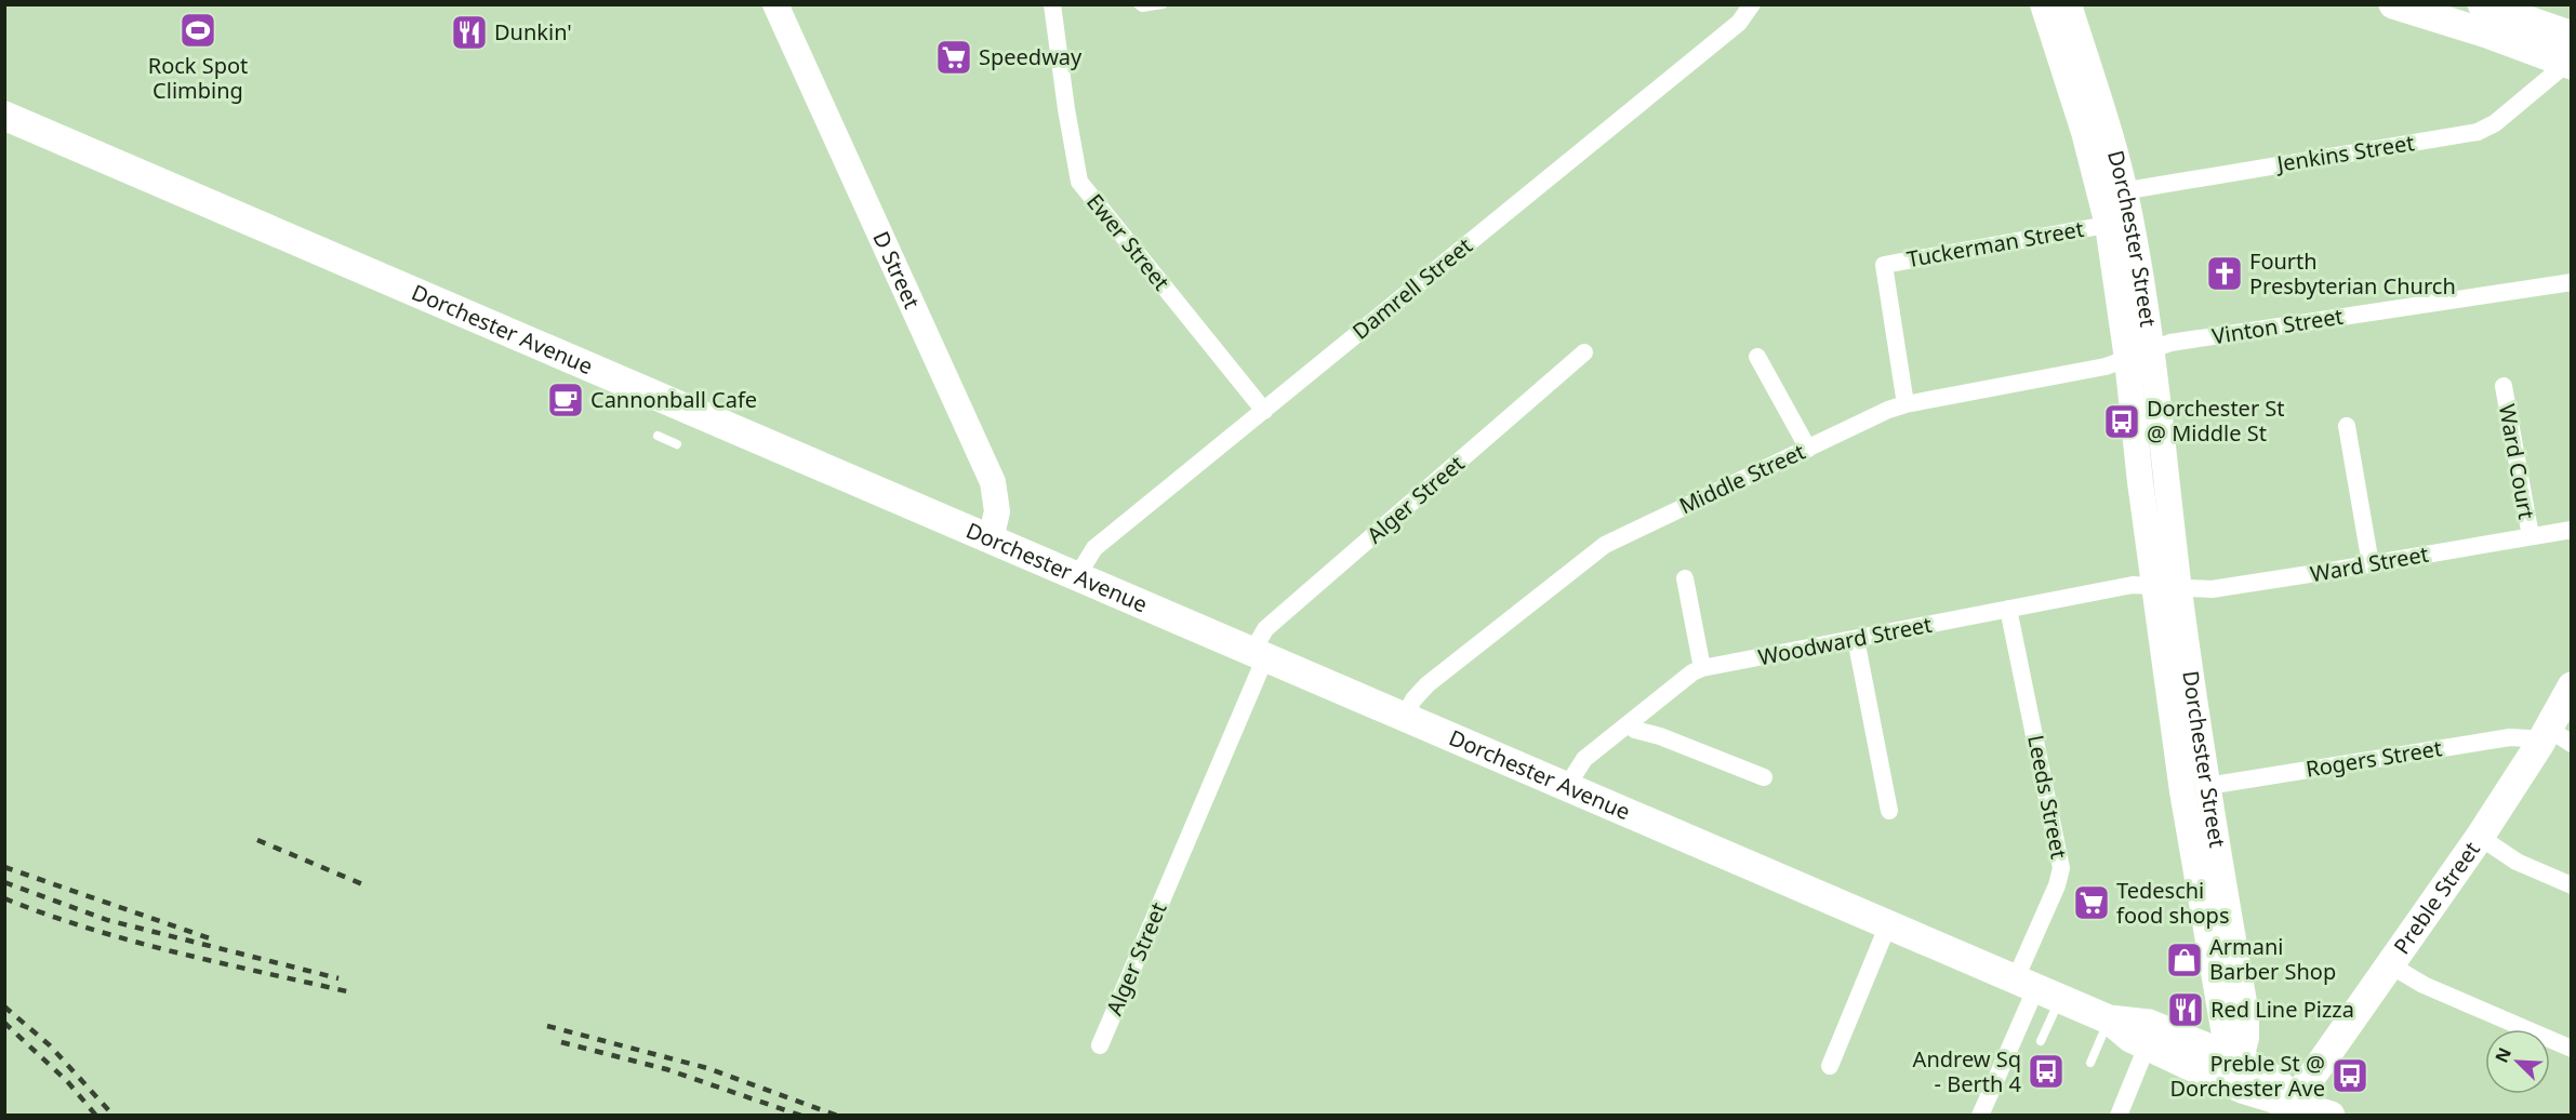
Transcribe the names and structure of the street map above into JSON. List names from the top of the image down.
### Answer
{
  "streets": {
    "main road": [
      "Dorchester Street",
      "D Street",
      "Dorchester Avenue",
      "Preble Street"
    ],
    "street": [
      "Jenkins Street",
      "Ewer Street",
      "Tuckerman Street",
      "Damrell Street",
      "Vinton Street",
      "Ward Court",
      "Middle Street",
      "Alger Street",
      "Ward Street",
      "Woodward Street",
      "Rogers Street",
      "Leeds Street"
    ]
  },
  "crossings": [
    ["Jenkins Street", "Dorchester Street"],
    ["Dorchester Street", "Tuckerman Street"],
    ["Dorchester Street", "Vinton Street"],
    ["Dorchester Street", "Dorchester Avenue"],
    ["Dorchester Street", "Middle Street"],
    ["Dorchester Street", "Ward Street"],
    ["Dorchester Street", "Woodward Street"],
    ["Dorchester Street", "Rogers Street"],
    ["Ewer Street", "Damrell Street"],
    ["Tuckerman Street", "Middle Street"],
    ["D Street", "Dorchester Avenue"],
    ["Damrell Street", "Dorchester Avenue"],
    ["Vinton Street", "Middle Street"],
    ["Dorchester Avenue", "Middle Street"],
    ["Dorchester Avenue", "Alger Street"],
    ["Dorchester Avenue", "Woodward Street"],
    ["Dorchester Avenue", "Leeds Street"],
    ["Dorchester Avenue", "Preble Street"],
    ["Ward Court", "Ward Street"],
    ["Ward Street", "Woodward Street"],
    ["Woodward Street", "Leeds Street"],
    ["Rogers Street", "Preble Street"]
  ],
  "places": {
    "sports": ["Rock Spot Climbing"],
    "restaurant": ["Dunkin'", "Red Line Pizza"],
    "supermarket": ["Speedway", "Tedeschi food shops"],
    "church": ["Fourth Presbyterian Church"],
    "cafe": ["Cannonball Cafe"],
    "bus stop": ["Dorchester St @ Middle St", "Andrew Sq - Berth 4", "Preble St @ Dorchester Ave"],
    "shop": ["Armani Barber Shop"]
  },
  "north": "top left"
}
